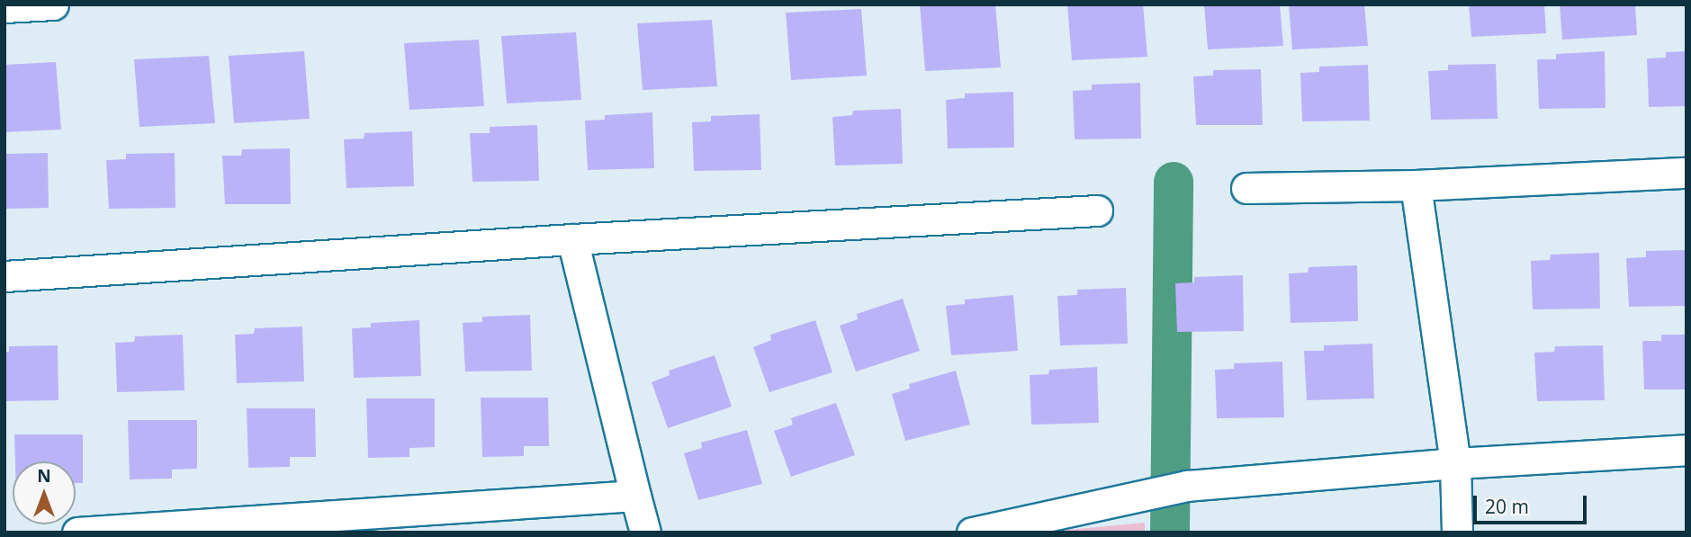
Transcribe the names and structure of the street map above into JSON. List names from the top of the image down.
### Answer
{
  "scale_bar": "20 m",
  "north": "top"
}
